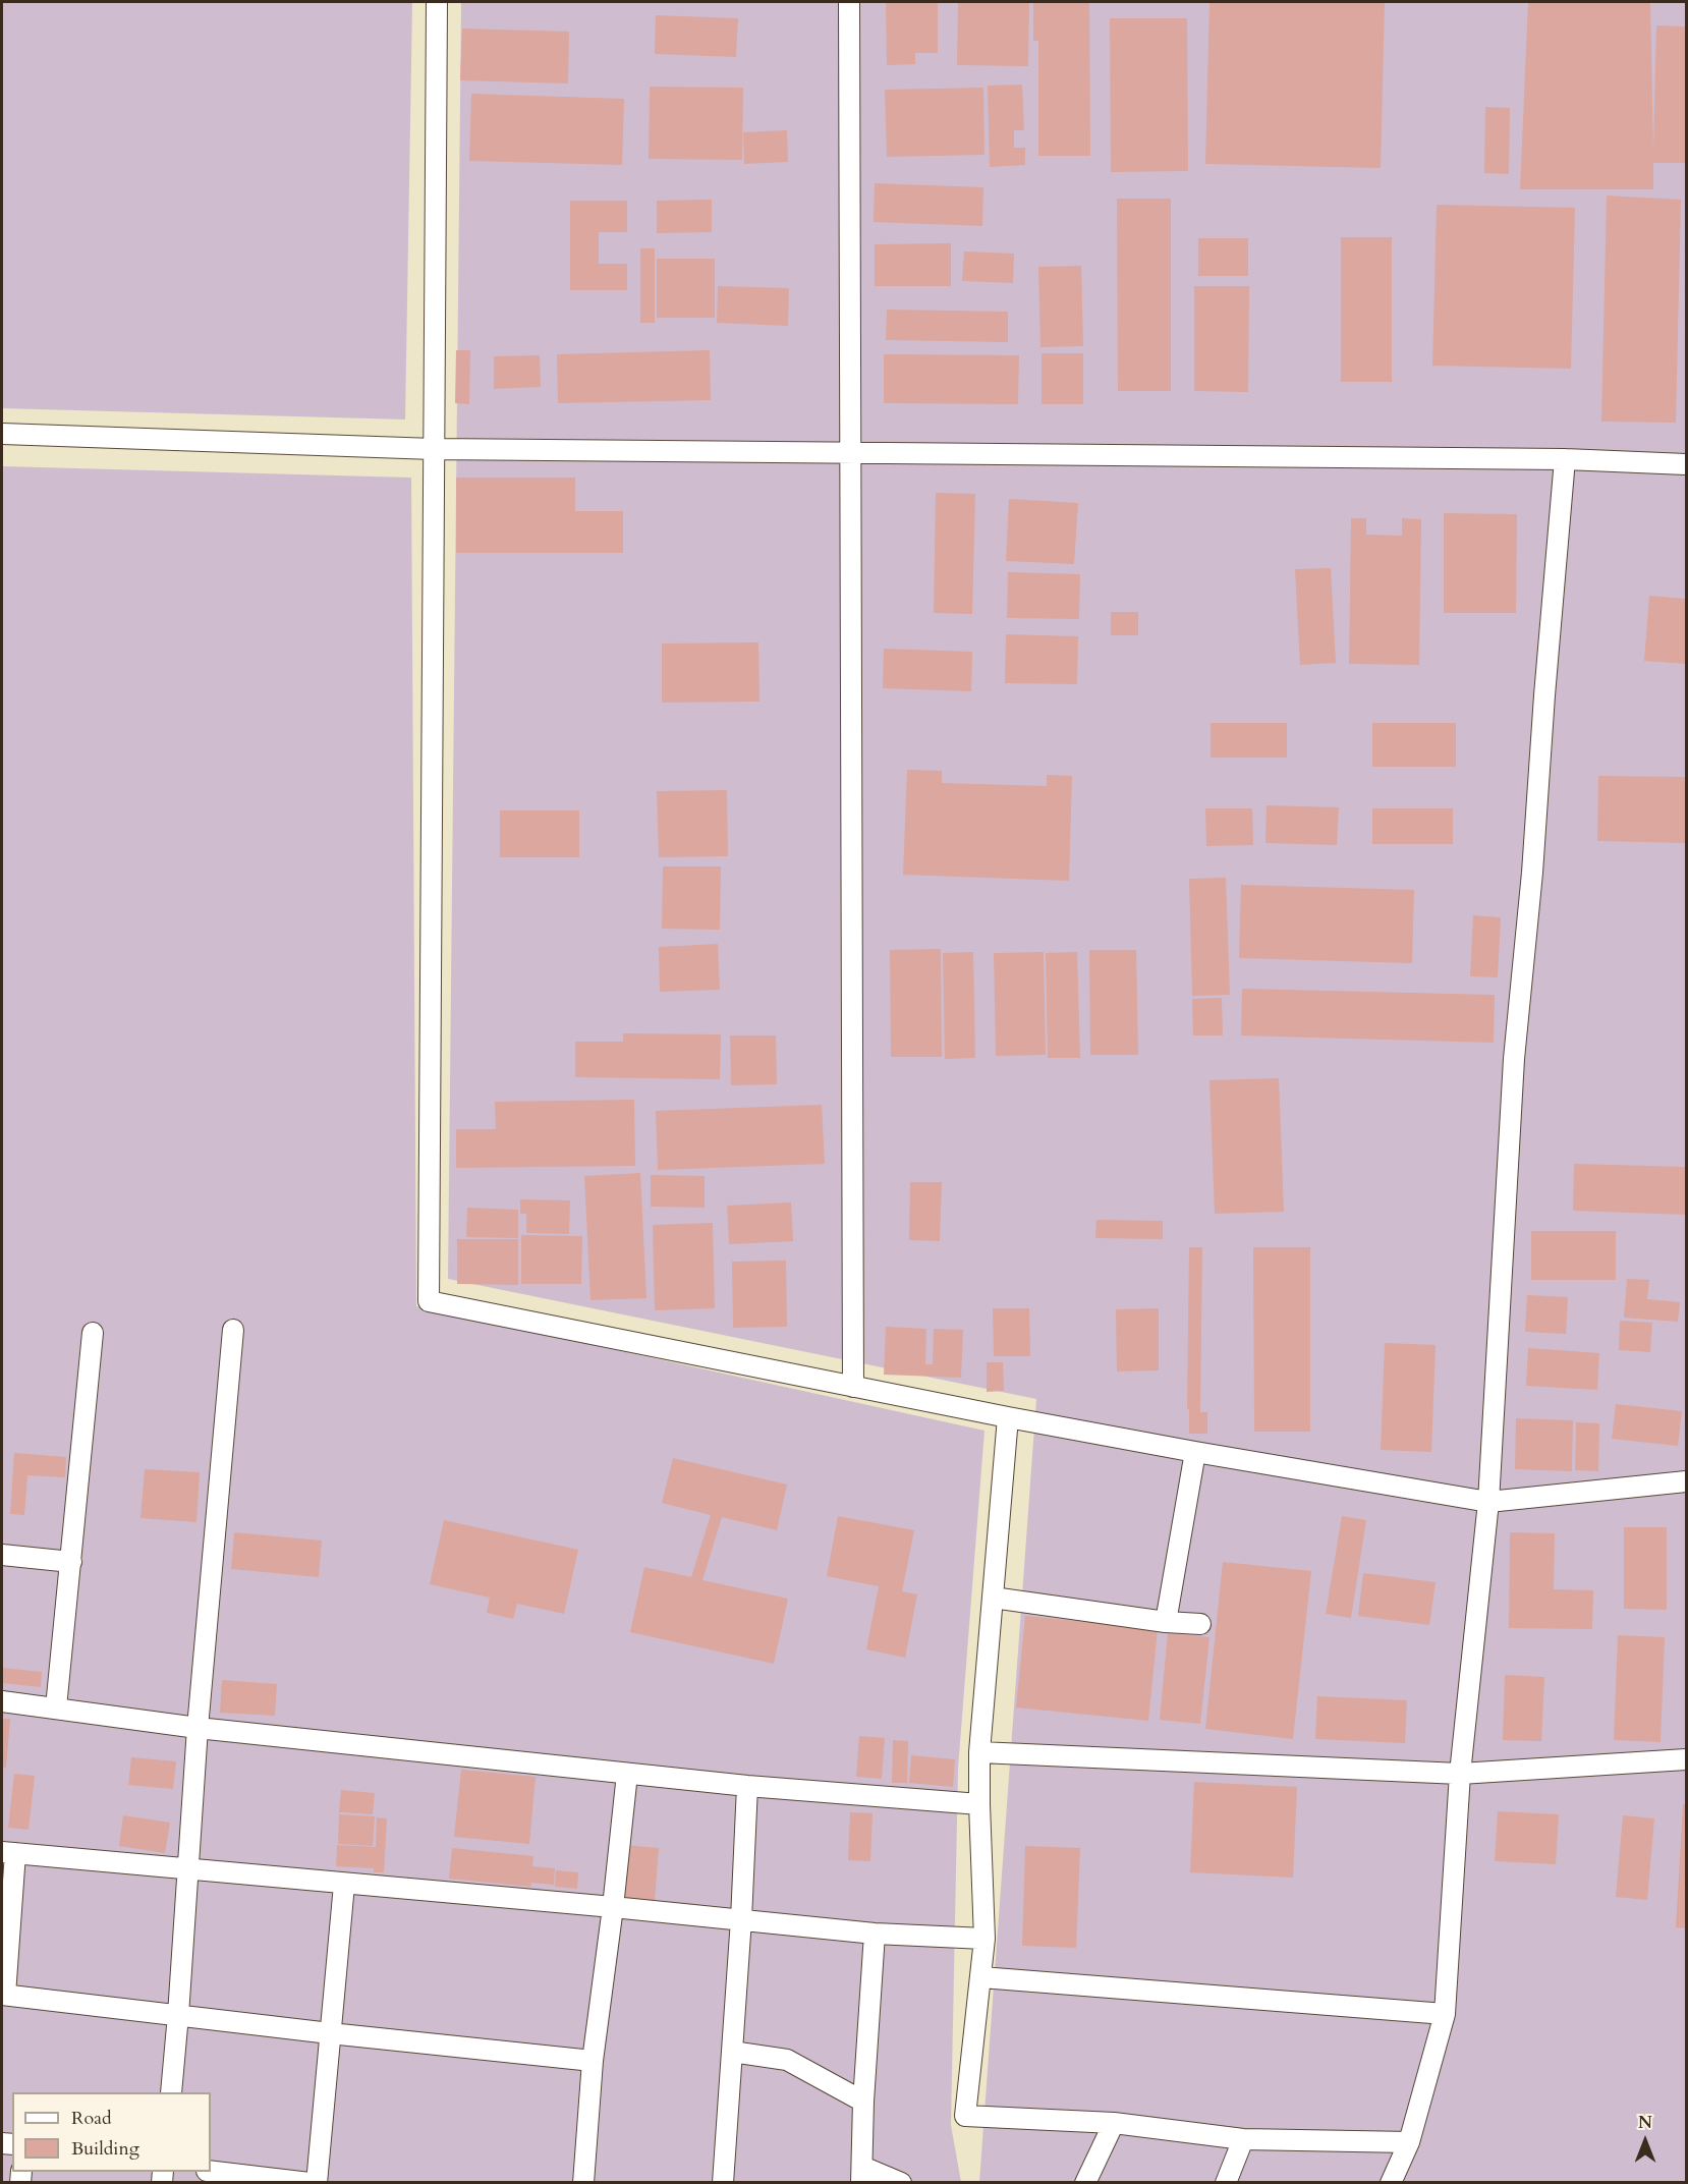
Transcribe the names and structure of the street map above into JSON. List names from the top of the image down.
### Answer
{
  "legend": ["Road", "Building"],
  "north": "top"
}
